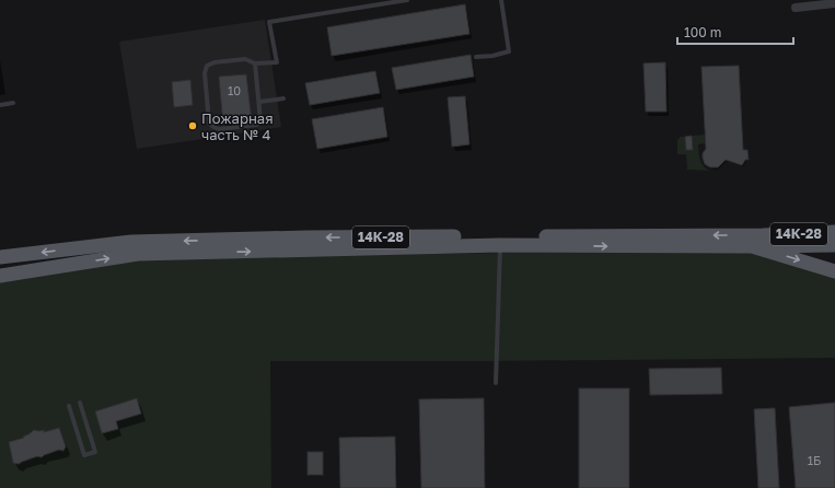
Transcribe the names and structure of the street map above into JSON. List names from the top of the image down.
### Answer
{
  "streets": {
    "main road": ["14К-28"]
  },
  "places": ["Пожарная часть № 4"],
  "house_numbers": ["10", "1Б"],
  "scale_bar": "100 m"
}
